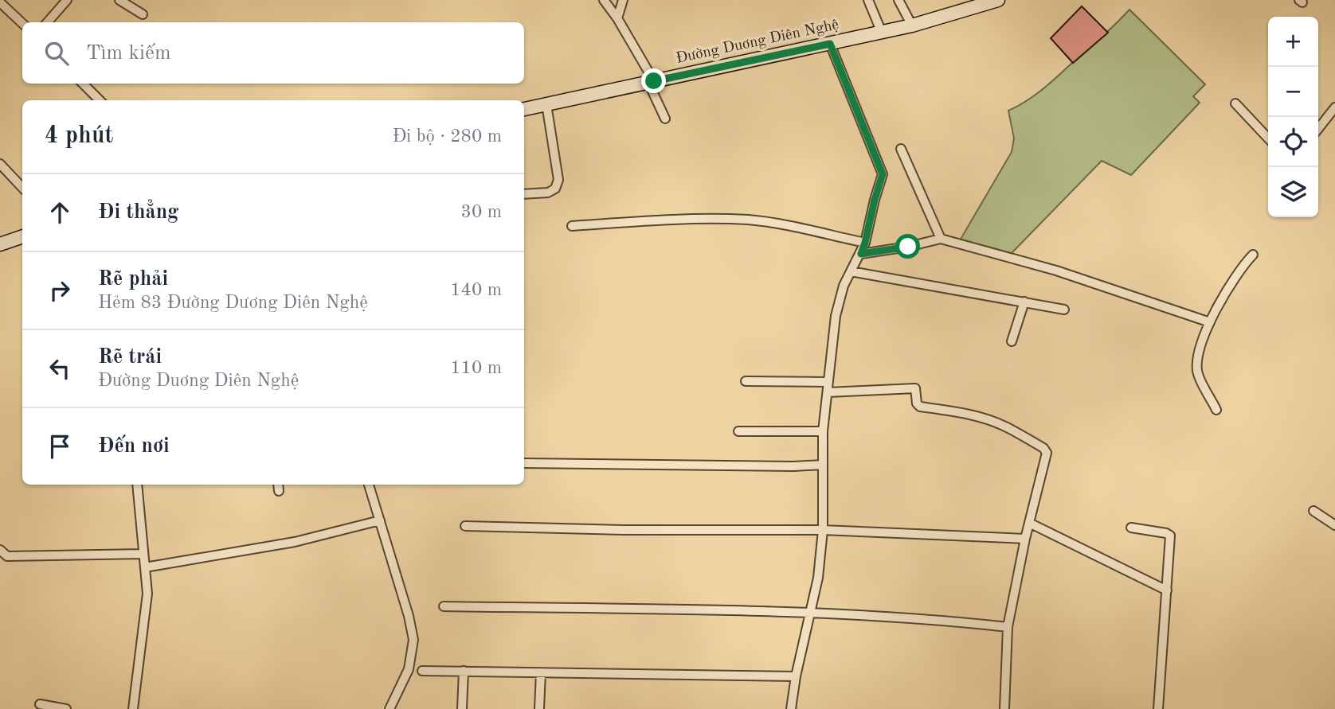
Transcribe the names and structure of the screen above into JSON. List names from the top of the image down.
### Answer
{
  "streets": {
    "street": ["Đường Duơng Diên Nghệ"]
  },
  "page": {
    "map_buttons": ["+", "−"],
    "search": "Tìm kiếm",
    "heading": ["4 phút", "Đi bộ · 280 m"],
    "list": [
      ["Đi thẳng", "30 m"],
      ["Rẽ phải", "Hẻm 83 Đường Dương Diên Nghệ", "140 m"],
      ["Rẽ trái", "Đường Duơng Diên Nghệ", "110 m"],
      "Đến nơi"
    ]
  }
}
